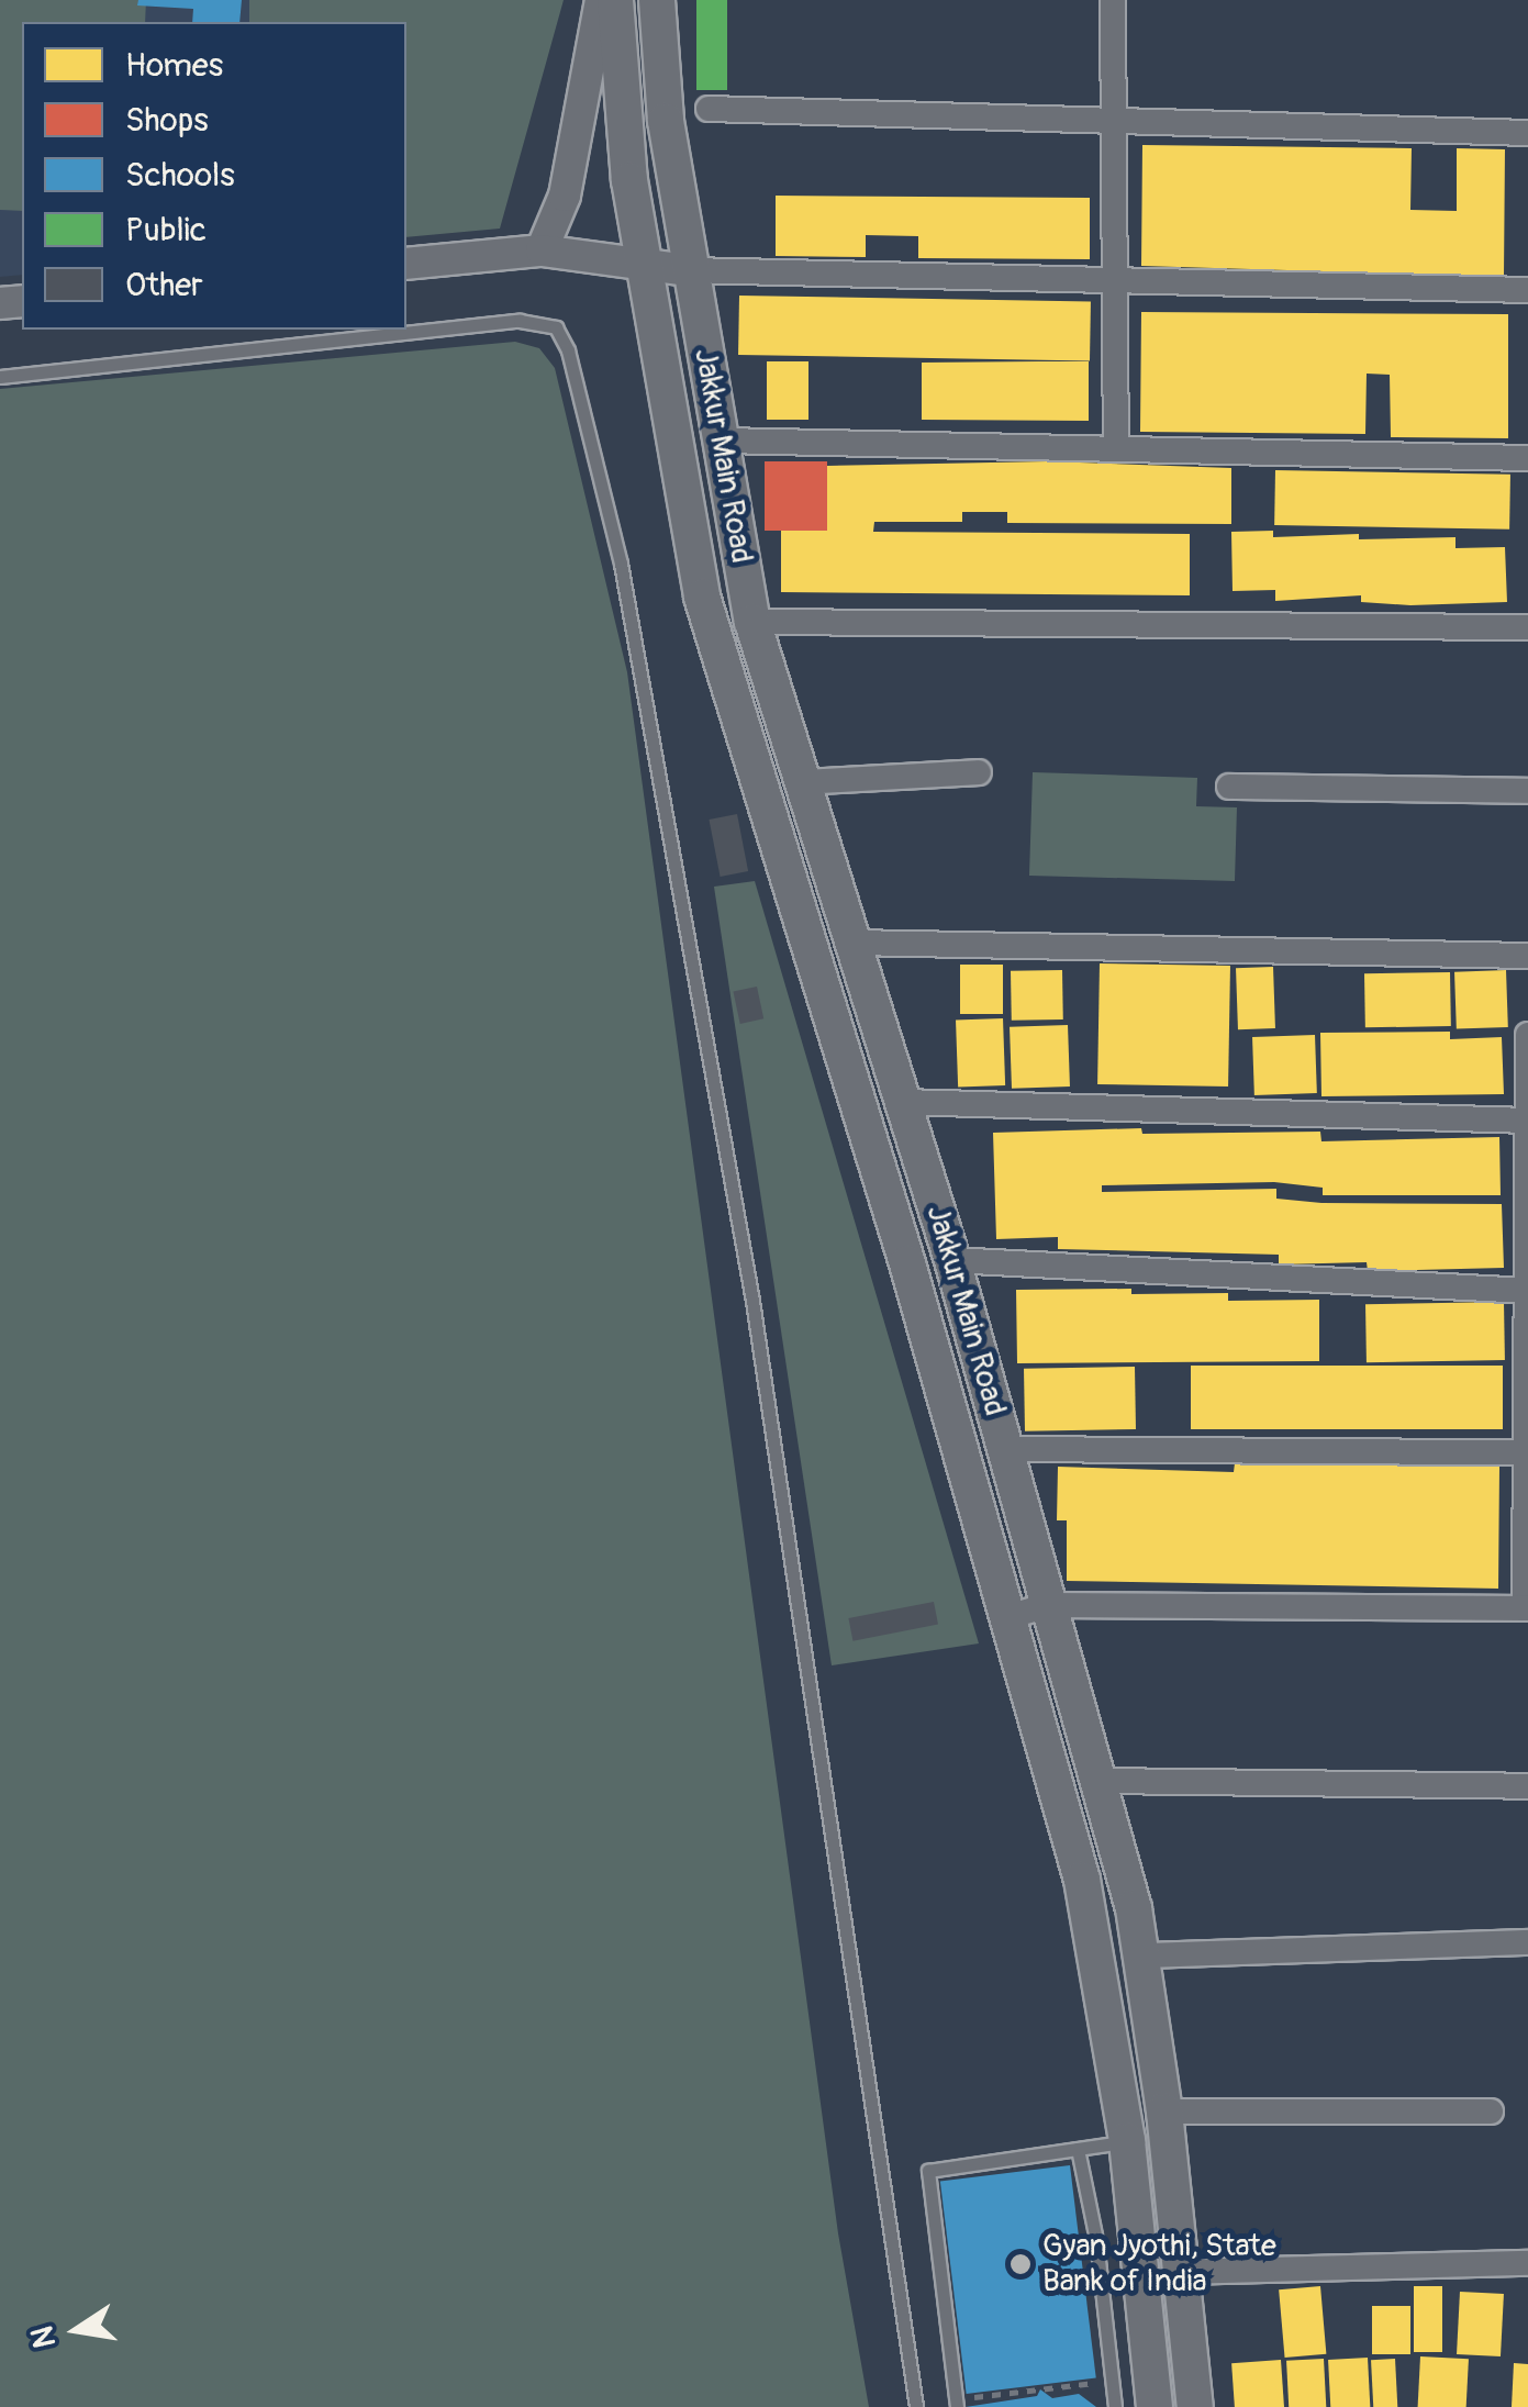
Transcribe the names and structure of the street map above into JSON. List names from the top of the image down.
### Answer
{
  "streets": {
    "main road": ["Jakkur Main Road"]
  },
  "places": ["Gyan Jyothi, State Bank of India"],
  "legend": [
    "Homes",
    "Shops",
    "Schools",
    "Public",
    "Other"
  ],
  "north": "left"
}
